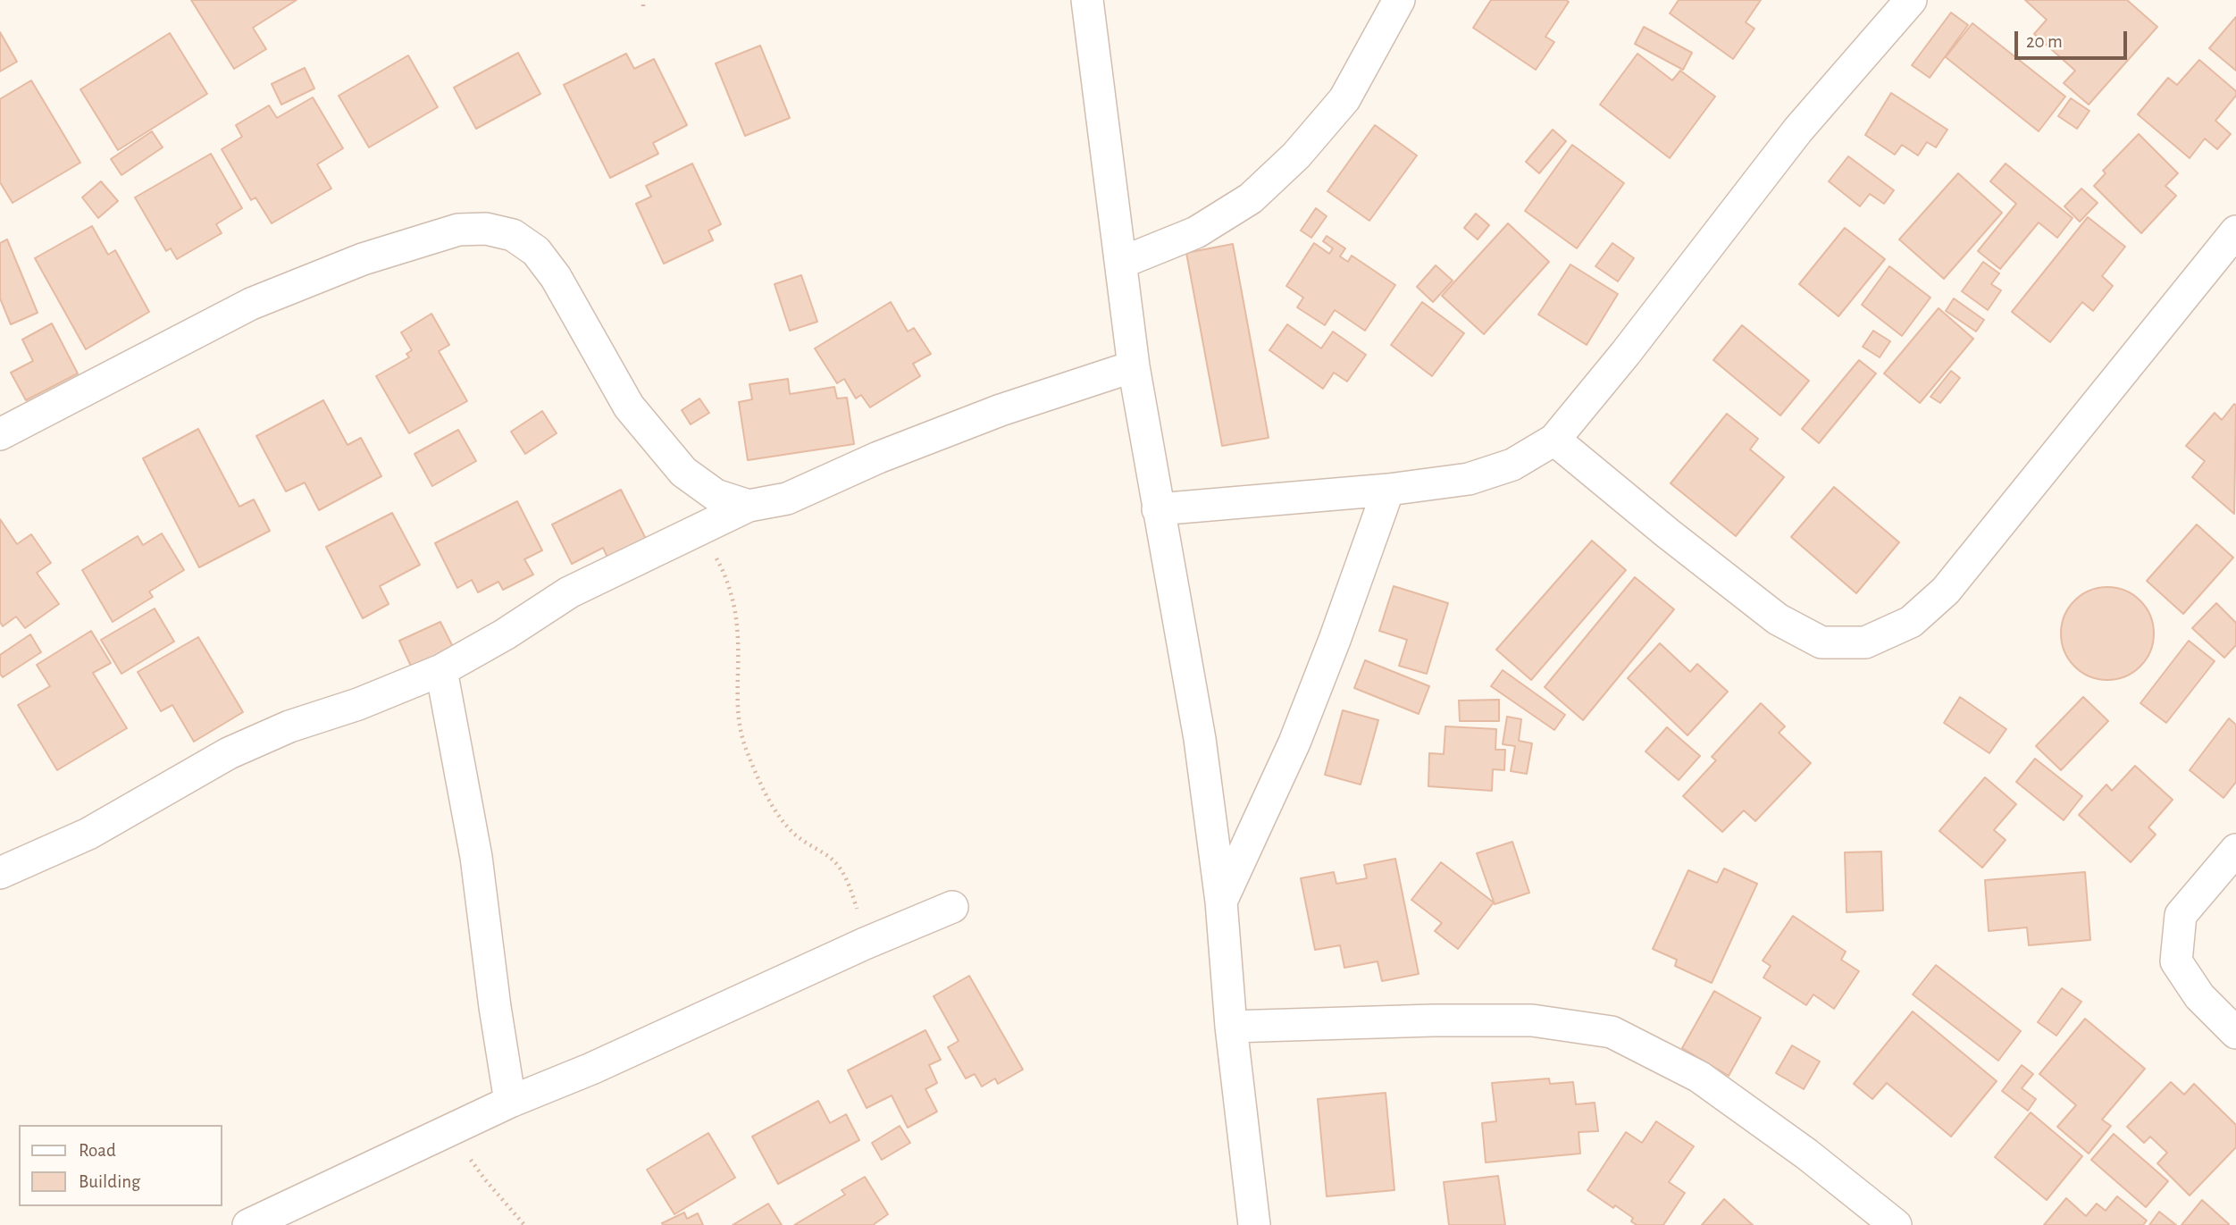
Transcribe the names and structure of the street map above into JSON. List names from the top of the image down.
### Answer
{
  "legend": ["Road", "Building"],
  "scale_bar": "20 m"
}
